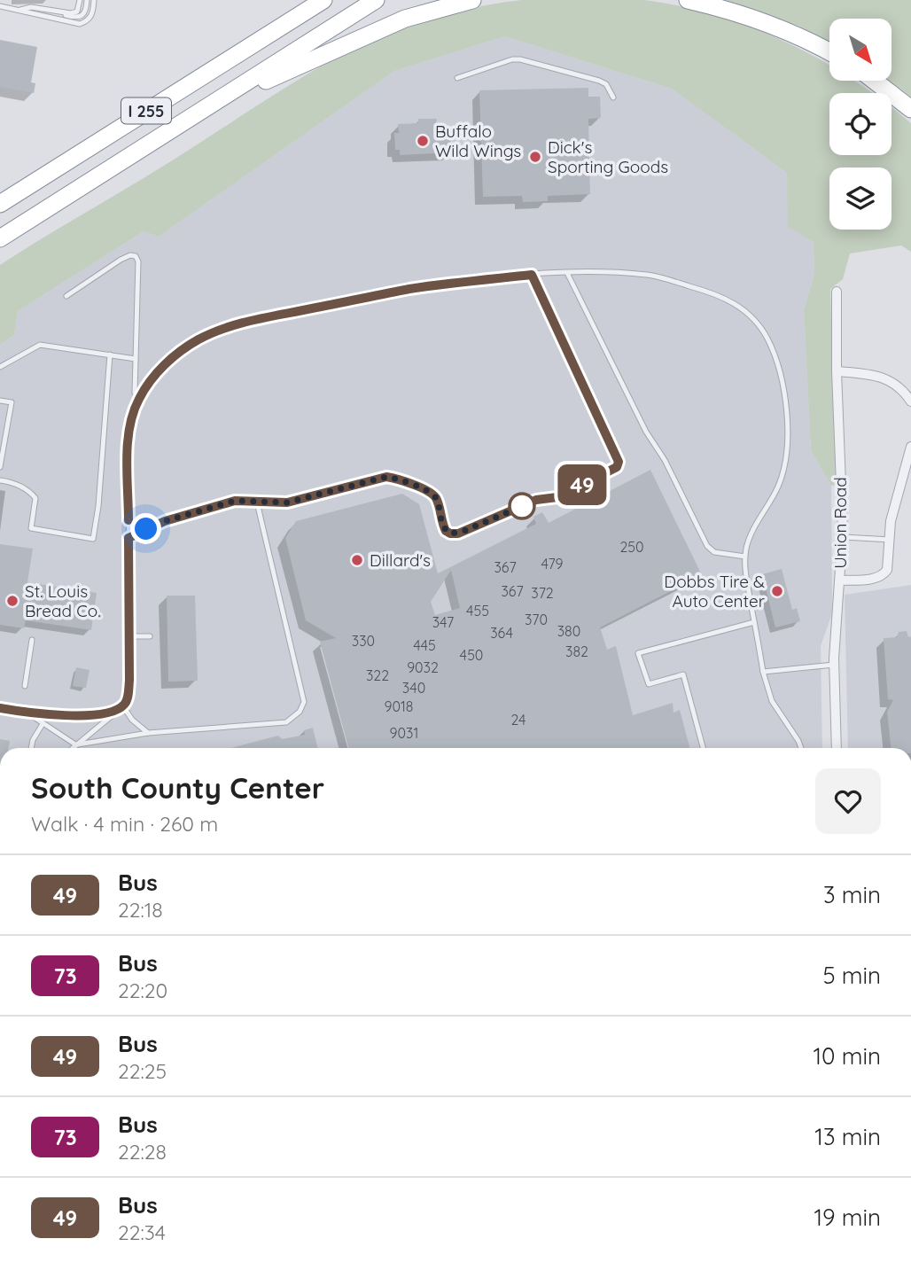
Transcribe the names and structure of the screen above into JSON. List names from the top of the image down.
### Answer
{
  "streets": {
    "highway": ["I 255"],
    "street": ["Union Road"]
  },
  "places": [
    "Buffalo Wild Wings",
    "Dick's Sporting Goods",
    "Dillard's",
    "Dobbs Tire & Auto Center",
    "St. Louis Bread Co."
  ],
  "lines": ["bus line 49"],
  "house_numbers": [
    "250",
    "479",
    "367",
    "367",
    "372",
    "455",
    "370",
    "347",
    "380",
    "364",
    "330",
    "445",
    "382",
    "450",
    "9032",
    "322",
    "340",
    "9018",
    "24",
    "9031"
  ],
  "north": "bottom right",
  "page": {
    "on_map": "49",
    "heading": ["South County Center", "Walk · 4 min · 260 m"],
    "list": [
      {
        "mark": "49",
        "name": "Bus",
        "note": "22:18",
        "value": "3 min"
      },
      {
        "mark": "73",
        "name": "Bus",
        "note": "22:20",
        "value": "5 min"
      },
      {
        "mark": "49",
        "name": "Bus",
        "note": "22:25",
        "value": "10 min"
      },
      {
        "mark": "73",
        "name": "Bus",
        "note": "22:28",
        "value": "13 min"
      },
      {
        "mark": "49",
        "name": "Bus",
        "note": "22:34",
        "value": "19 min"
      }
    ]
  }
}
